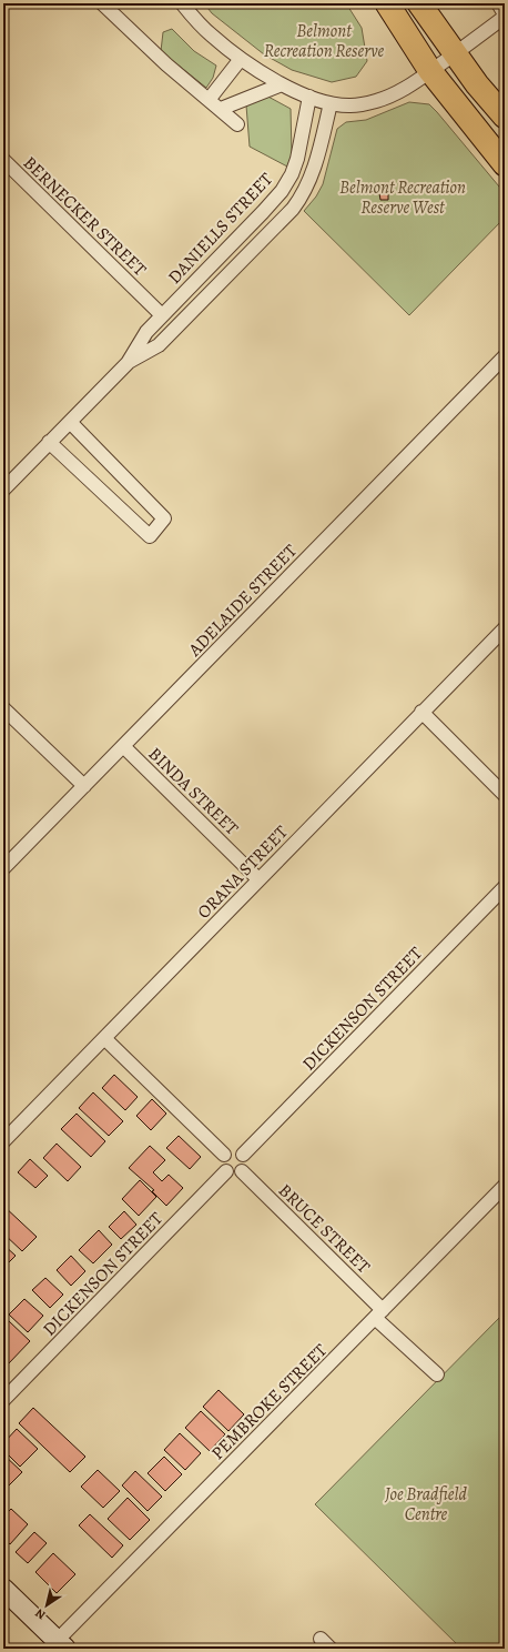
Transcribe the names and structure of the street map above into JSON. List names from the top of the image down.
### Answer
{
  "streets": {
    "street": [
      "BERNECKER STREET",
      "DANIELLS STREET",
      "ADELAIDE STREET",
      "BINDA STREET",
      "ORANA STREET",
      "DICKENSON STREET",
      "BRUCE STREET",
      "PEMBROKE STREET"
    ]
  },
  "crossings": [
    ["BERNECKER STREET", "DANIELLS STREET"],
    ["ADELAIDE STREET", "BINDA STREET"],
    ["BINDA STREET", "ORANA STREET"],
    ["DICKENSON STREET", "BRUCE STREET"],
    ["BRUCE STREET", "PEMBROKE STREET"]
  ],
  "parks": ["Belmont Recreation Reserve", "Belmont Recreation Reserve West", "Joe Bradfield Centre"],
  "north": "bottom left"
}
